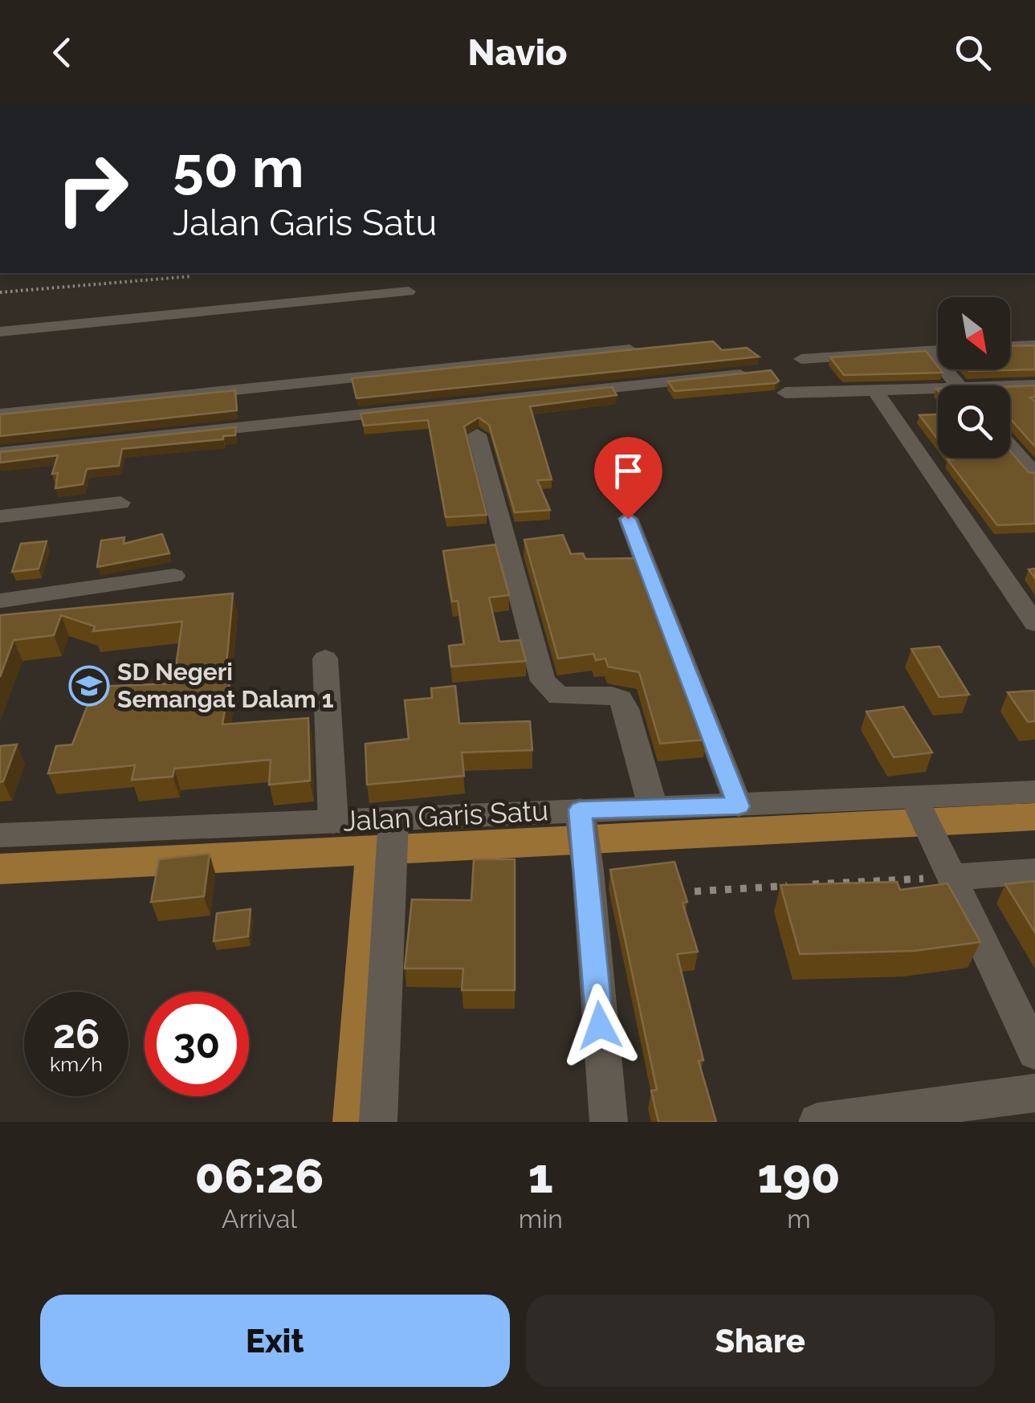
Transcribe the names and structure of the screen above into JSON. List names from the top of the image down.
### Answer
{
  "streets": {
    "street": ["Jalan Garis Satu"]
  },
  "places": {
    "school or university": ["SD Negeri Semangat Dalam 1"]
  },
  "north": "bottom right",
  "page": {
    "header": "Navio",
    "turn": ["50 m", "Jalan Garis Satu"],
    "speed": "26 km/h",
    "limit": "30",
    "eta": [
      "06:26",
      "Arrival",
      "1",
      "min",
      "190",
      "m"
    ],
    "buttons": ["Exit", "Share"]
  }
}
